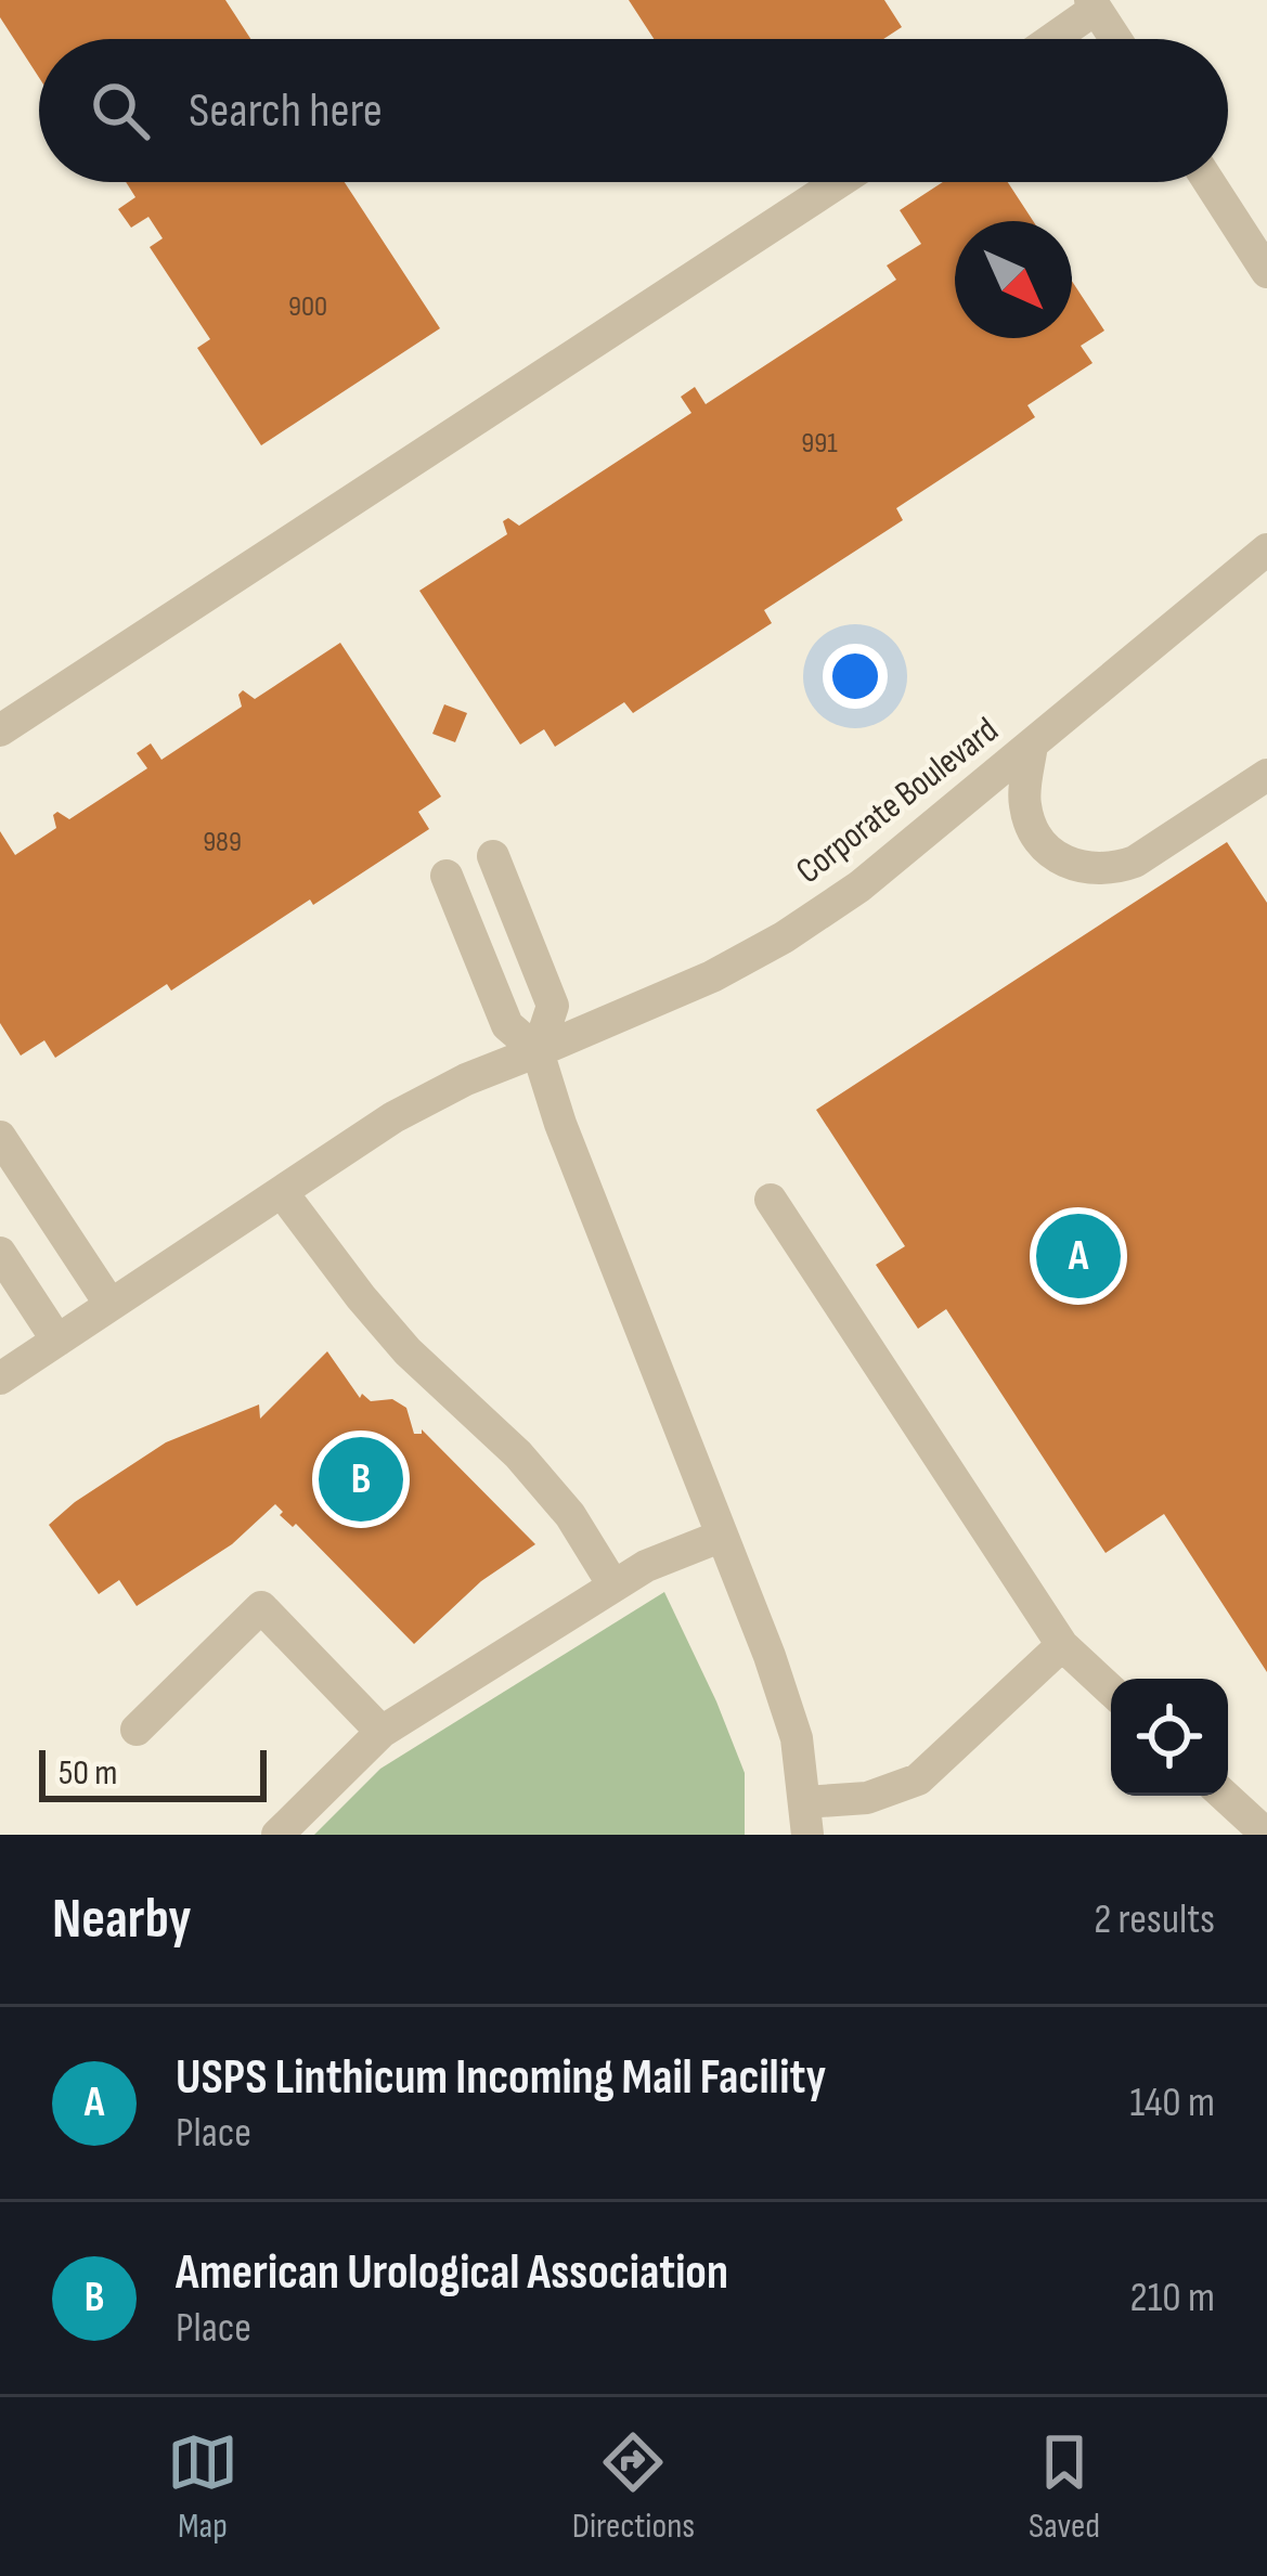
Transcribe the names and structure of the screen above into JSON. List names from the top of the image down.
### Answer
{
  "streets": {
    "street": ["Corporate Boulevard"]
  },
  "house_numbers": ["900", "991", "989"],
  "scale_bar": "50 m",
  "north": "bottom right",
  "page": {
    "search": "Search here",
    "pins": ["A", "B"],
    "scale": "50 m",
    "heading": ["Nearby", "2 results"],
    "list": [
      {
        "mark": "A",
        "name": "USPS Linthicum Incoming Mail Facility",
        "note": "Place",
        "value": "140 m"
      },
      {
        "mark": "B",
        "name": "American Urological Association",
        "note": "Place",
        "value": "210 m"
      }
    ],
    "nav": ["Map", "Directions", "Saved"]
  }
}
